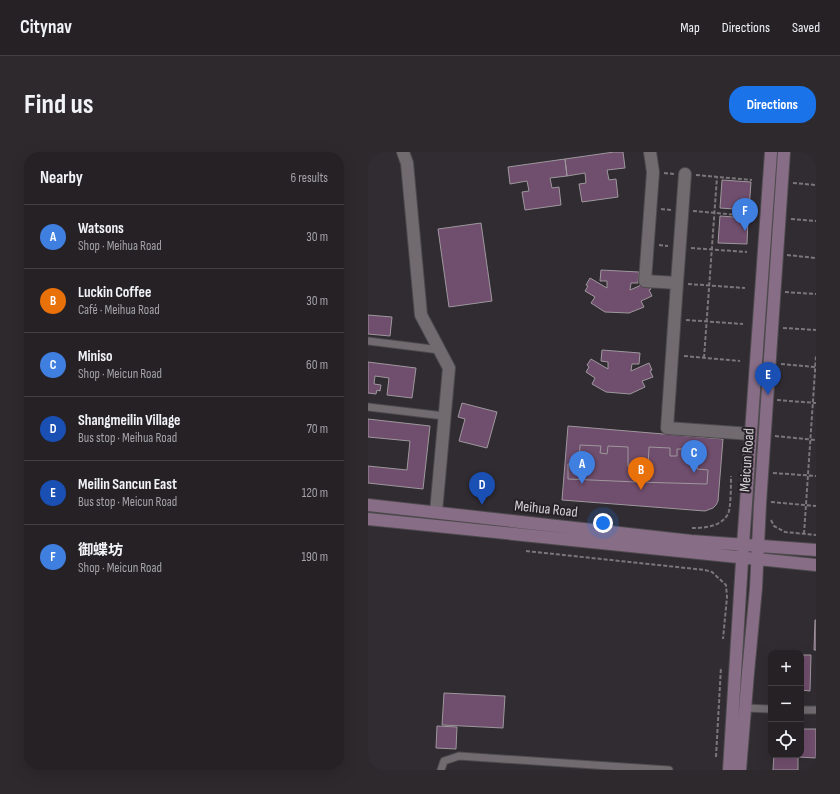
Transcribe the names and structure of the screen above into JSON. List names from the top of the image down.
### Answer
{
  "streets": {
    "street": ["Meicun Road", "Meihua Road"]
  },
  "crossings": [
    ["Meicun Road", "Meihua Road"]
  ],
  "page": {
    "header": "Citynav",
    "nav": ["Map", "Directions", "Saved"],
    "buttons": "Directions",
    "title": "Find us",
    "heading": ["Nearby", "6 results"],
    "pins": [
      "F",
      "E",
      "C",
      "A",
      "B",
      "D"
    ],
    "list": [
      {
        "mark": "A",
        "name": "Watsons",
        "note": "Shop · Meihua Road",
        "value": "30 m"
      },
      {
        "mark": "B",
        "name": "Luckin Coffee",
        "note": "Café · Meihua Road",
        "value": "30 m"
      },
      {
        "mark": "C",
        "name": "Miniso",
        "note": "Shop · Meicun Road",
        "value": "60 m"
      },
      {
        "mark": "D",
        "name": "Shangmeilin Village",
        "note": "Bus stop · Meihua Road",
        "value": "70 m"
      },
      {
        "mark": "E",
        "name": "Meilin Sancun East",
        "note": "Bus stop · Meicun Road",
        "value": "120 m"
      },
      {
        "mark": "F",
        "name": "御蝶坊",
        "note": "Shop · Meicun Road",
        "value": "190 m"
      }
    ],
    "map_buttons": ["+", "−"]
  }
}
